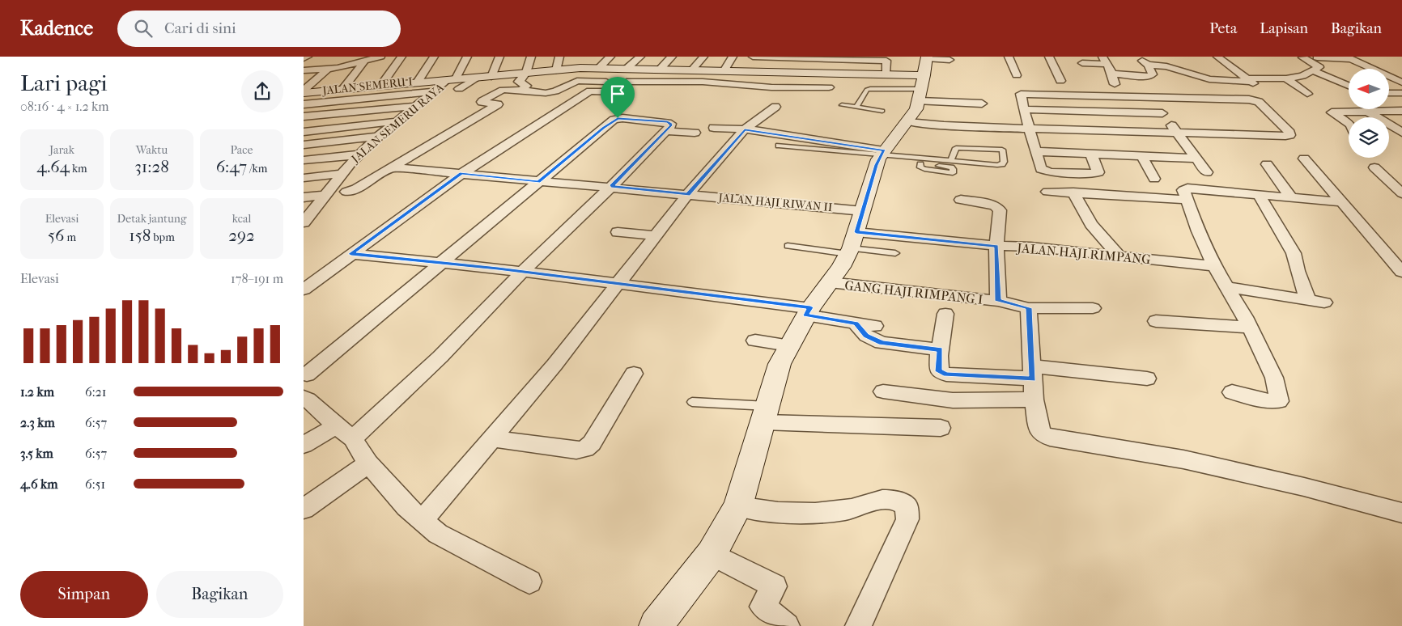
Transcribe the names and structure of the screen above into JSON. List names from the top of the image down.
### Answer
{
  "streets": {
    "street": [
      "JALAN SEMERU I",
      "JALAN SEMERU RAYA",
      "JALAN HAJI RIWAN II",
      "JALAN HAJI RIMPANG",
      "GANG HAJI RIMPANG I"
    ]
  },
  "crossings": [
    ["JALAN SEMERU I", "JALAN SEMERU RAYA"]
  ],
  "north": "left",
  "page": {
    "header": "Kadence",
    "search": "Cari di sini",
    "nav": ["Peta", "Lapisan", "Bagikan"],
    "heading": ["Lari pagi", "08:16 · 4 × 1.2 km"],
    "stats": [
      ["Jarak", "4.64 km"],
      ["Waktu", "31:28"],
      ["Pace", "6:47 /km"],
      ["Elevasi", "56 m"],
      ["Detak jantung", "158 bpm"],
      ["kcal", "292"]
    ],
    "chart": ["Elevasi", "178–191 m"],
    "list": [
      {
        "name": "1.2 km",
        "note": "6:21"
      },
      {
        "name": "2.3 km",
        "note": "6:57"
      },
      {
        "name": "3.5 km",
        "note": "6:57"
      },
      {
        "name": "4.6 km",
        "note": "6:51"
      }
    ],
    "buttons": ["Simpan", "Bagikan"]
  }
}
